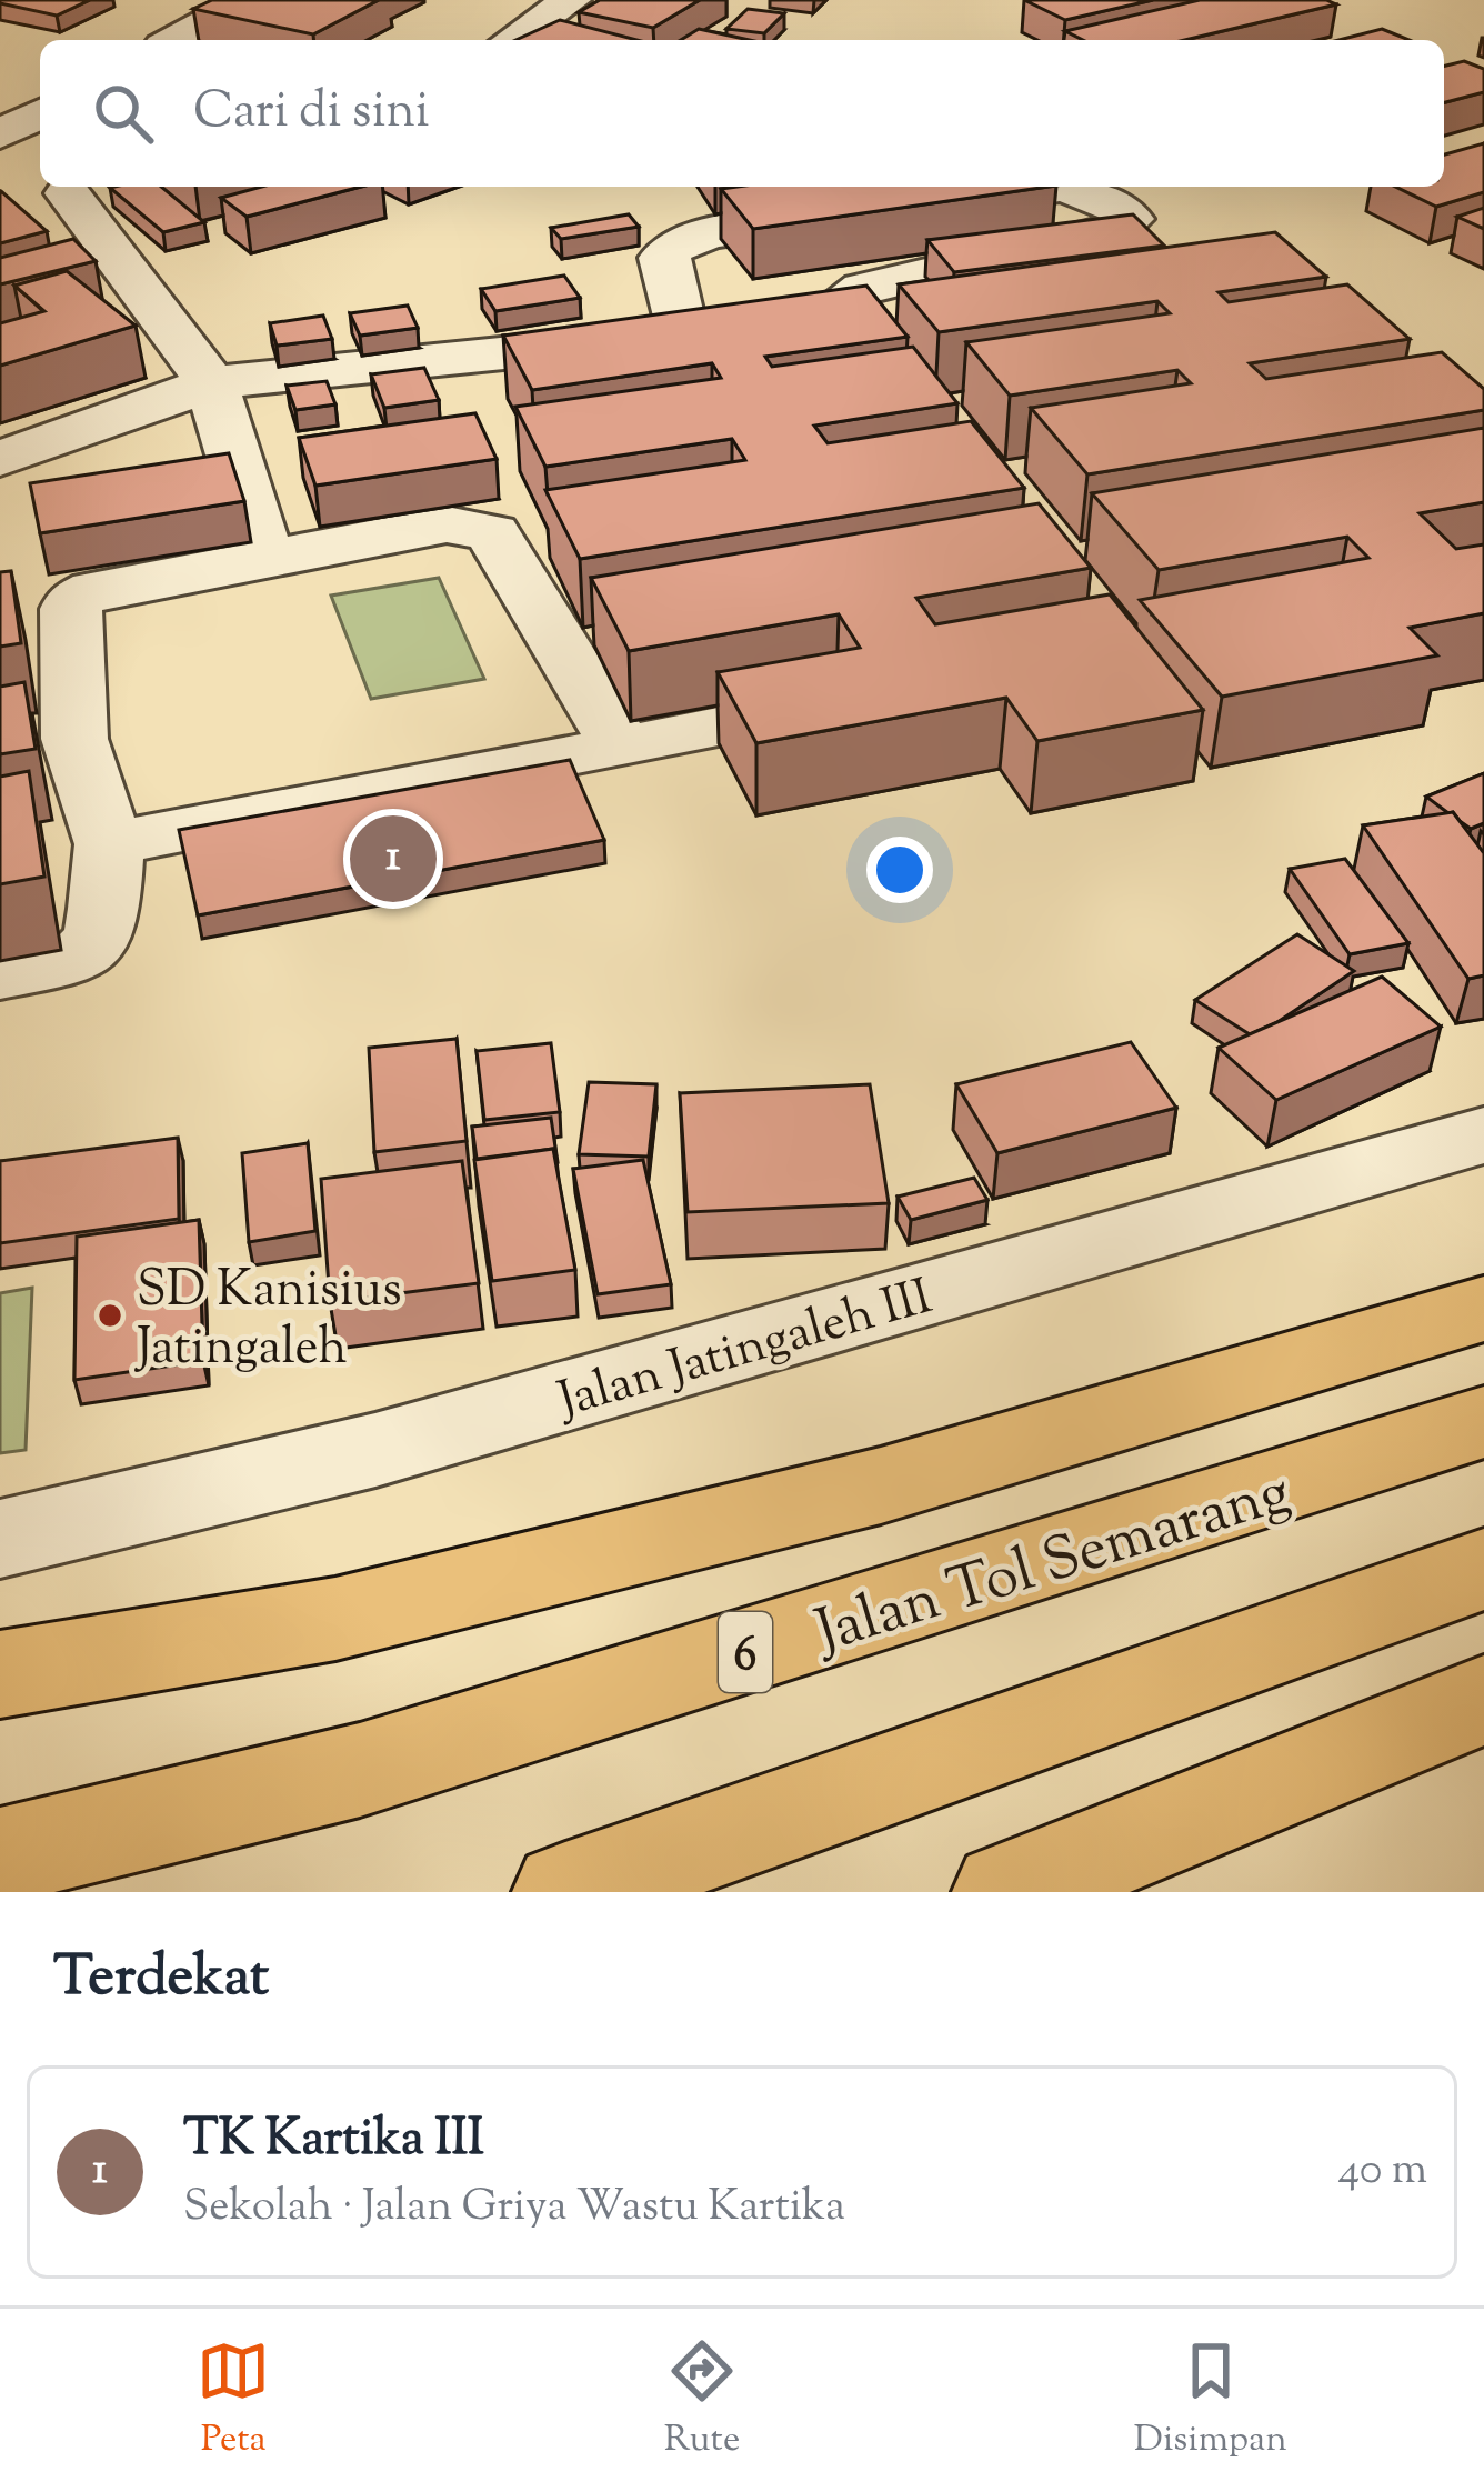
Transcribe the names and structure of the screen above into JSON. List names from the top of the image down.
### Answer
{
  "streets": {
    "highway": ["Jalan Tol Semarang", "6"],
    "street": ["Jalan Jatingaleh III"]
  },
  "places": ["SD Kanisius Jatingaleh"],
  "page": {
    "search": "Cari di sini",
    "pins": "1",
    "heading": "Terdekat",
    "list": [
      {
        "mark": "1",
        "name": "TK Kartika III",
        "note": "Sekolah · Jalan Griya Wastu Kartika",
        "value": "40 m"
      }
    ],
    "nav": ["Peta", "Rute", "Disimpan"]
  }
}
